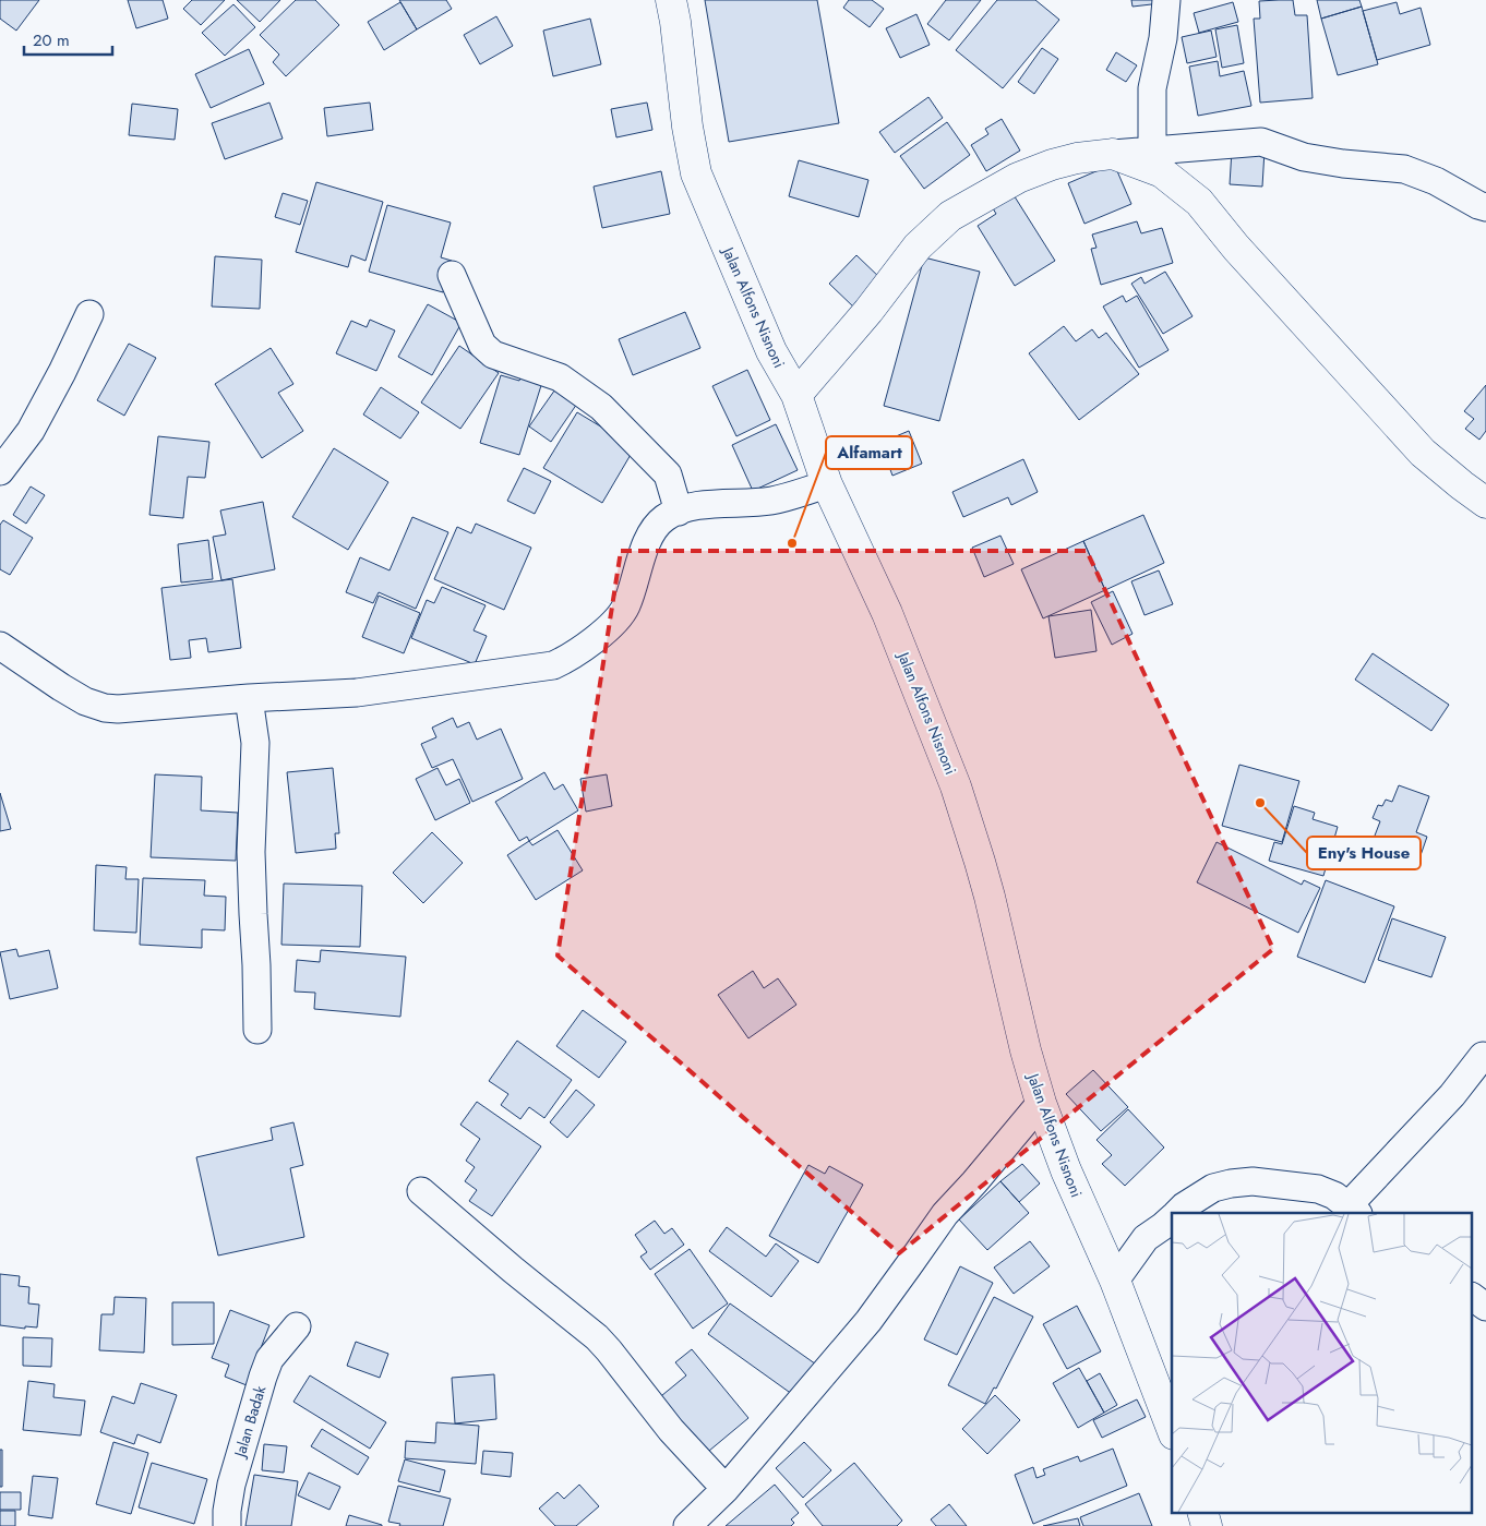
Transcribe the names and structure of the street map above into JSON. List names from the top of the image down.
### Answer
{
  "streets": {
    "main road": ["Jalan Alfons Nisnoni"],
    "street": ["Jalan Badak"]
  },
  "places": ["Alfamart", "Eny's House"],
  "scale_bar": "20 m"
}
